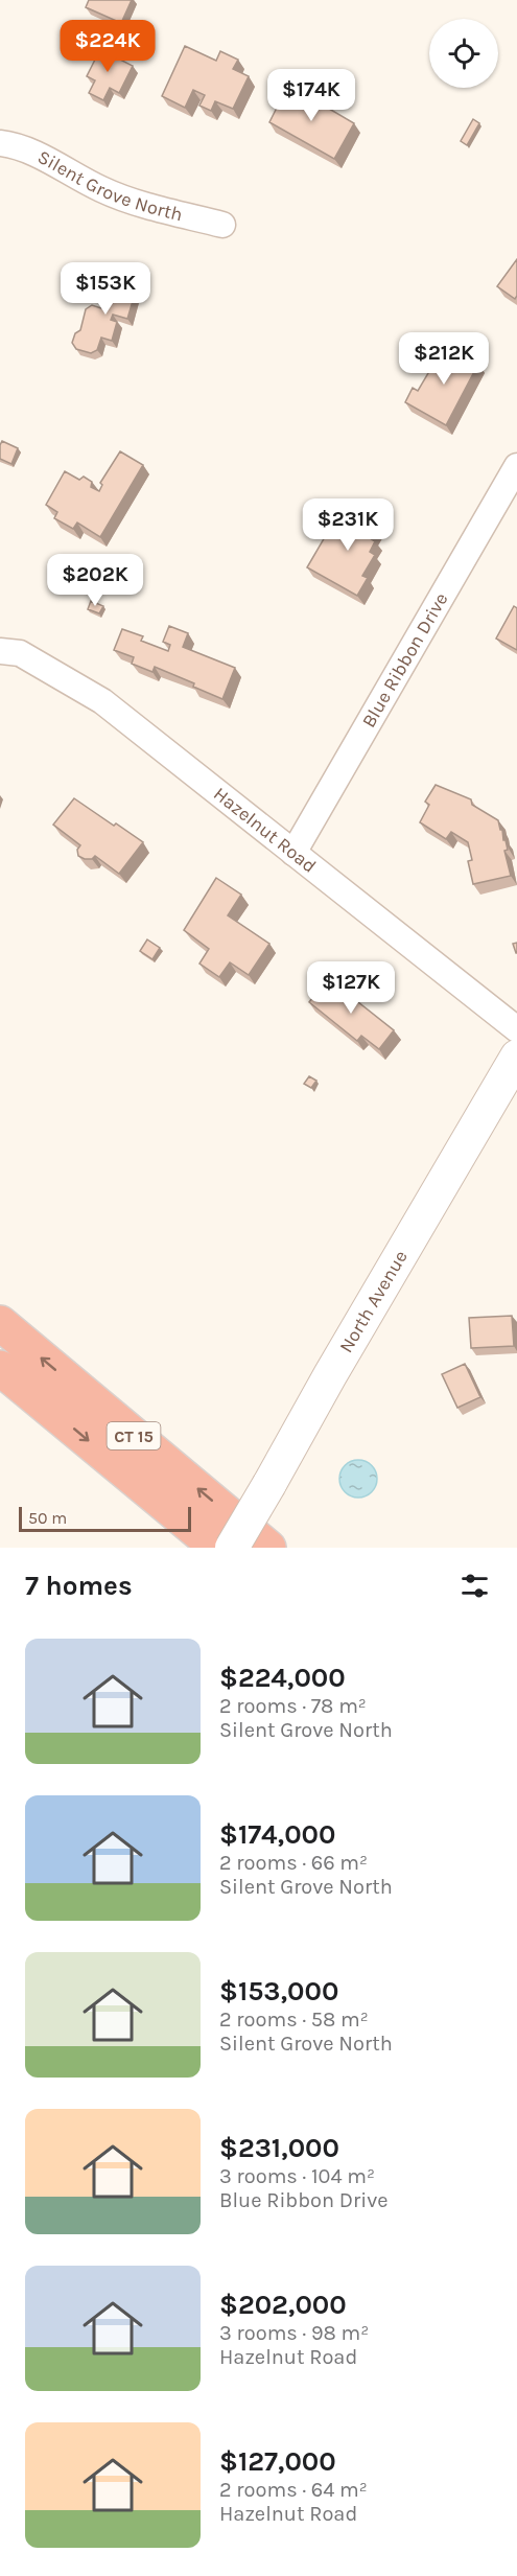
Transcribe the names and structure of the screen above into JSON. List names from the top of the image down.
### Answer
{
  "streets": {
    "highway": ["CT 15"],
    "street": [
      "Silent Grove North",
      "Blue Ribbon Drive",
      "Hazelnut Road",
      "North Avenue"
    ]
  },
  "crossings": [
    ["Blue Ribbon Drive", "Hazelnut Road"]
  ],
  "scale_bar": "50 m",
  "page": {
    "price": [
      "$224K",
      "$174K",
      "$153K",
      "$212K",
      "$231K",
      "$202K",
      "$127K"
    ],
    "scale": "50 m",
    "heading": "7 homes",
    "list": [
      {
        "name": "$224,000",
        "note": "2 rooms · 78 m² · Silent Grove North"
      },
      {
        "name": "$174,000",
        "note": "2 rooms · 66 m² · Silent Grove North"
      },
      {
        "name": "$153,000",
        "note": "2 rooms · 58 m² · Silent Grove North"
      },
      {
        "name": "$231,000",
        "note": "3 rooms · 104 m² · Blue Ribbon Drive"
      },
      {
        "name": "$202,000",
        "note": "3 rooms · 98 m² · Hazelnut Road"
      },
      {
        "name": "$127,000",
        "note": "2 rooms · 64 m² · Hazelnut Road"
      }
    ]
  }
}
